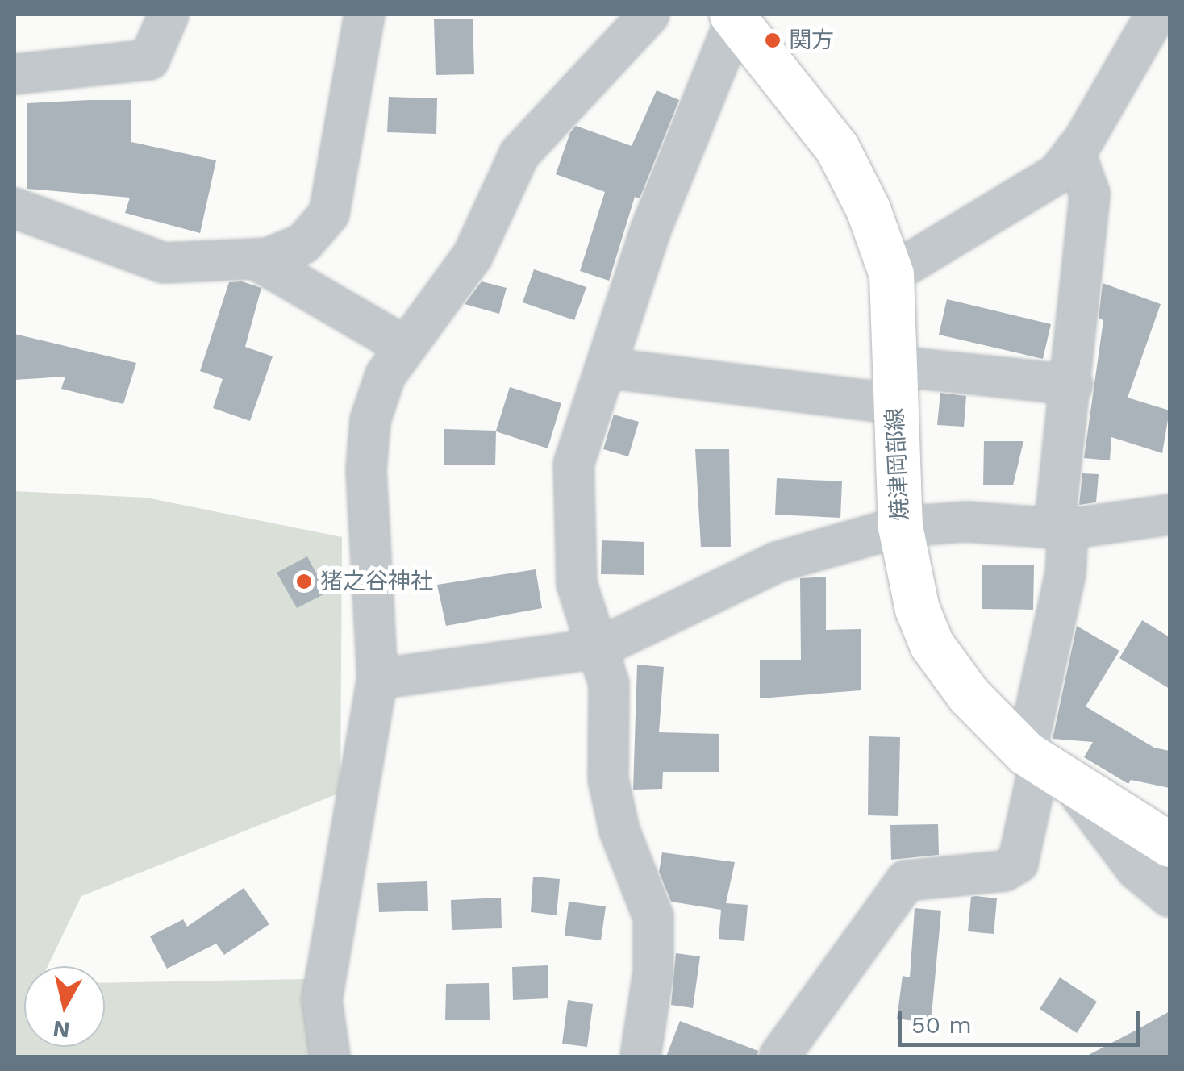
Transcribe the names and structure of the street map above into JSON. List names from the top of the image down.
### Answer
{
  "streets": {
    "main road": ["焼津岡部線"]
  },
  "places": ["関方", "猪之谷神社"],
  "scale_bar": "50 m",
  "north": "bottom"
}
